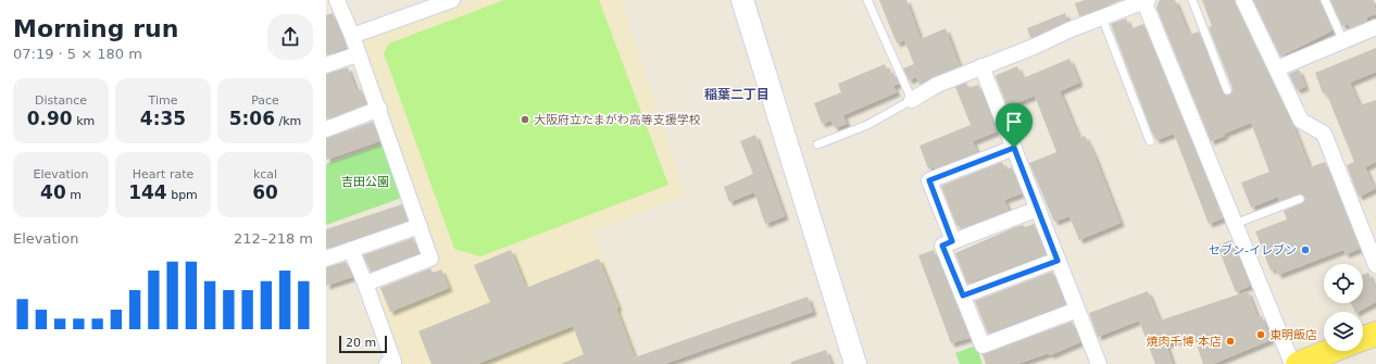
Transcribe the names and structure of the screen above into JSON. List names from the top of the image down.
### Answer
{
  "districts": ["稲葉二丁目"],
  "parks": ["吉田公園"],
  "places": [
    "大阪府立たまがわ高等支援学校",
    "セブン-イレブン",
    "東明飯店",
    "焼肉千博 本店"
  ],
  "scale_bar": "20 m",
  "page": {
    "heading": ["Morning run", "07:19 · 5 × 180 m"],
    "stats": [
      ["Distance", "0.90 km"],
      ["Time", "4:35"],
      ["Pace", "5:06 /km"],
      ["Elevation", "40 m"],
      ["Heart rate", "144 bpm"],
      ["kcal", "60"]
    ],
    "chart": ["Elevation", "212–218 m"],
    "scale": "20 m"
  }
}
